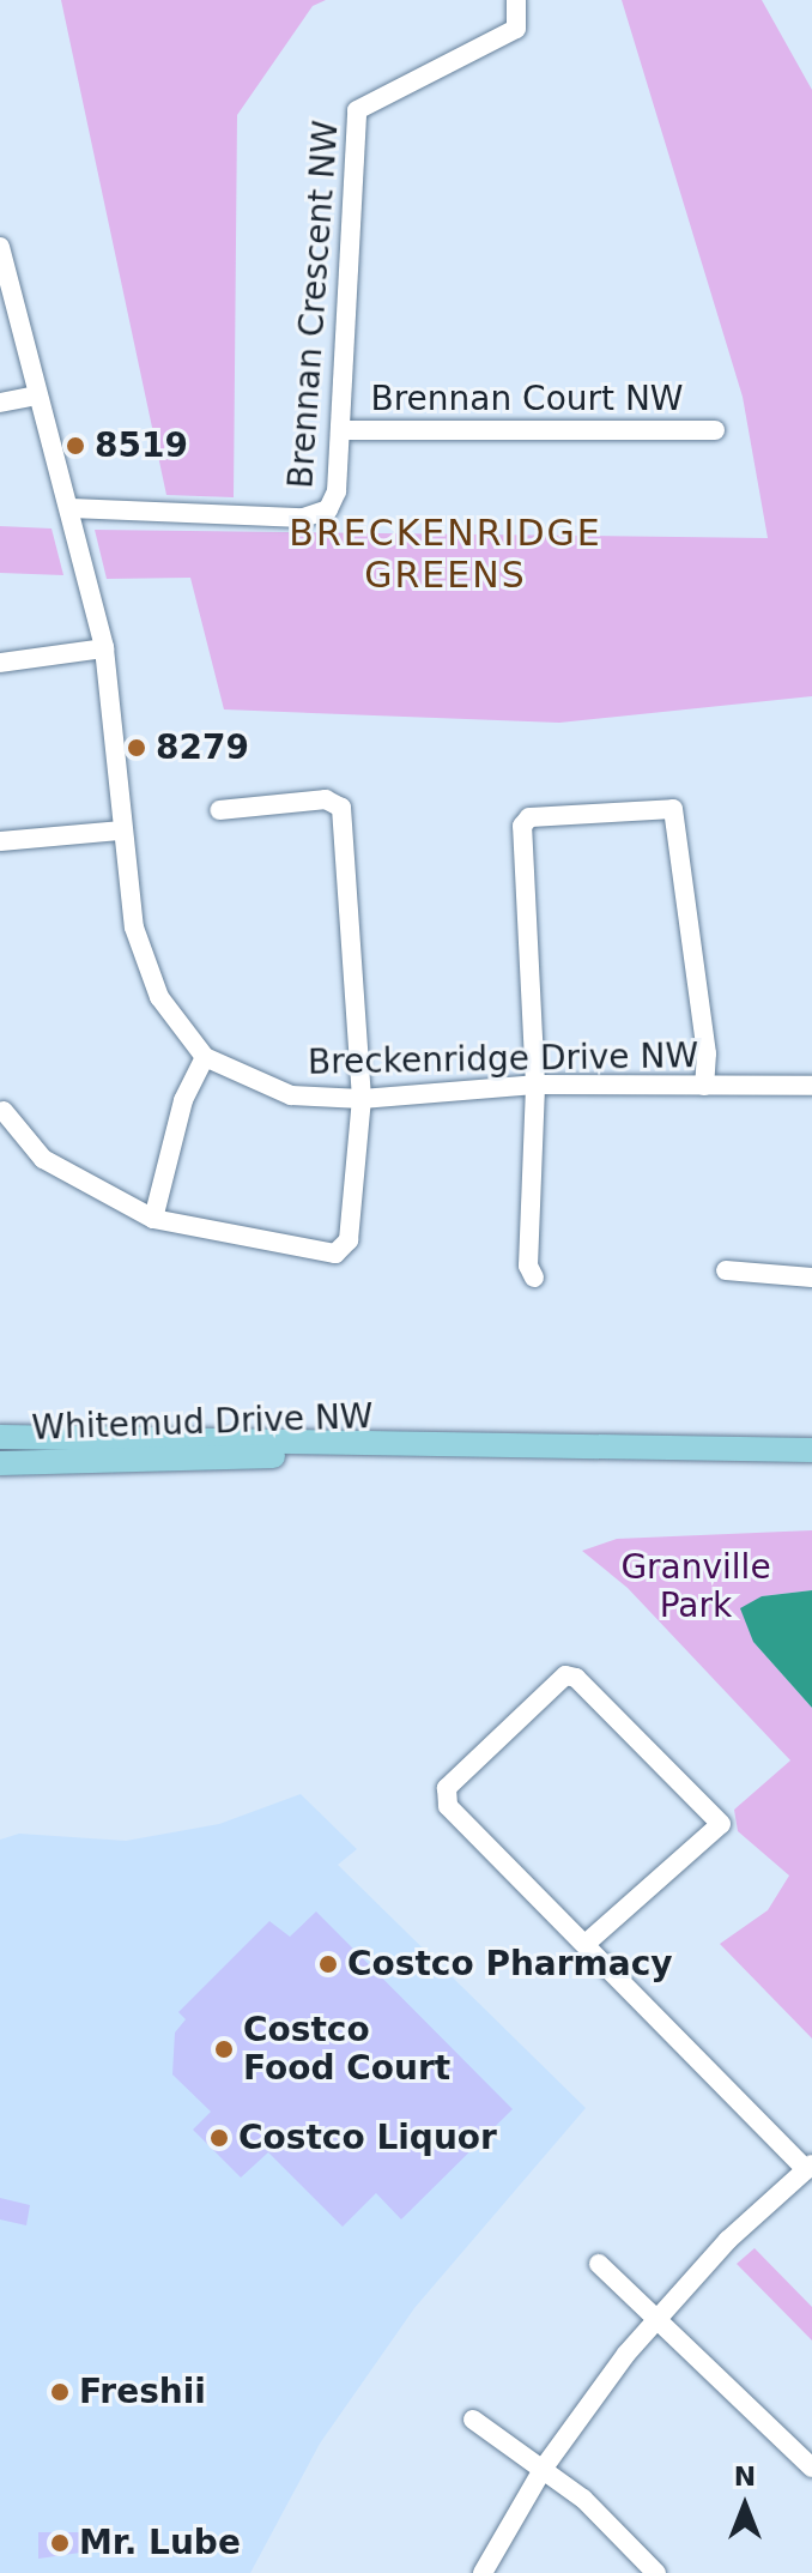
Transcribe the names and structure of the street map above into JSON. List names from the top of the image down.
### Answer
{
  "streets": {
    "main road": ["Whitemud Drive NW"],
    "street": ["Brennan Crescent NW", "Brennan Court NW", "Breckenridge Drive NW"]
  },
  "crossings": [
    ["Brennan Crescent NW", "Brennan Court NW"],
    ["Brennan Crescent NW", "Breckenridge Drive NW"]
  ],
  "districts": ["BRECKENRIDGE GREENS"],
  "parks": ["Granville Park"],
  "places": [
    "8519",
    "8279",
    "Costco Pharmacy",
    "Costco Food Court",
    "Costco Liquor",
    "Freshii",
    "Mr. Lube"
  ],
  "north": "top"
}
